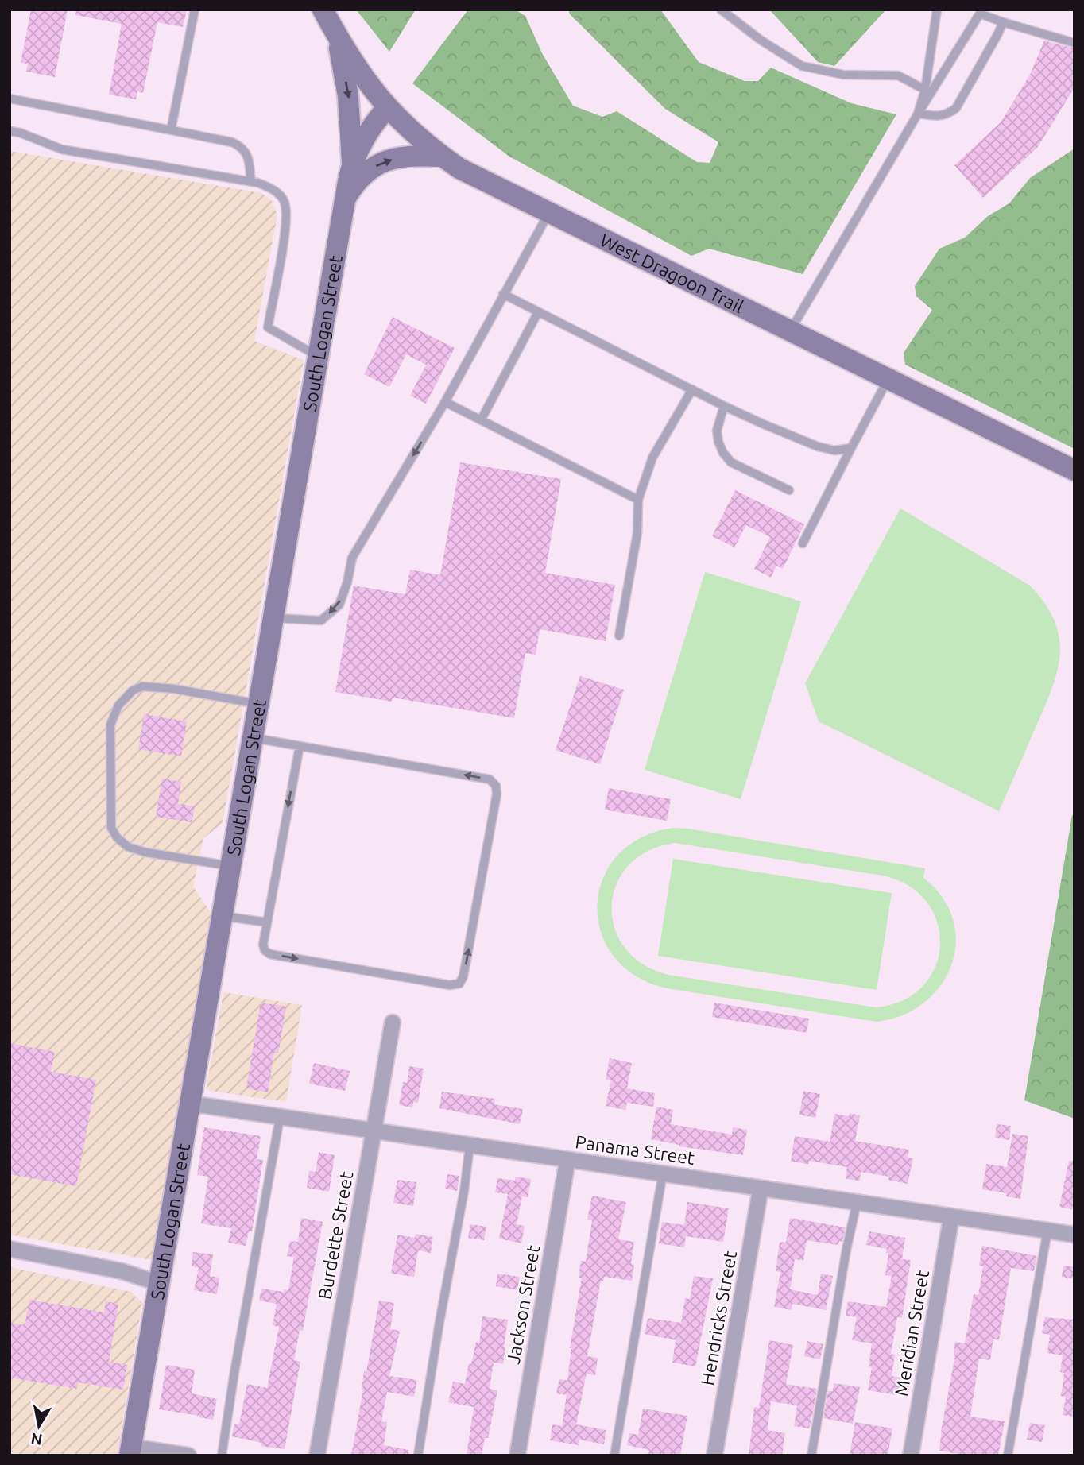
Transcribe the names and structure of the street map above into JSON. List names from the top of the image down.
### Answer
{
  "streets": {
    "street": [
      "West Dragoon Trail",
      "South Logan Street",
      "Panama Street",
      "Burdette Street",
      "Jackson Street",
      "Hendricks Street",
      "Meridian Street"
    ]
  },
  "crossings": [
    ["West Dragoon Trail", "South Logan Street"],
    ["South Logan Street", "Panama Street"],
    ["Panama Street", "Burdette Street"],
    ["Panama Street", "Jackson Street"],
    ["Panama Street", "Hendricks Street"],
    ["Panama Street", "Meridian Street"]
  ],
  "north": "bottom"
}
